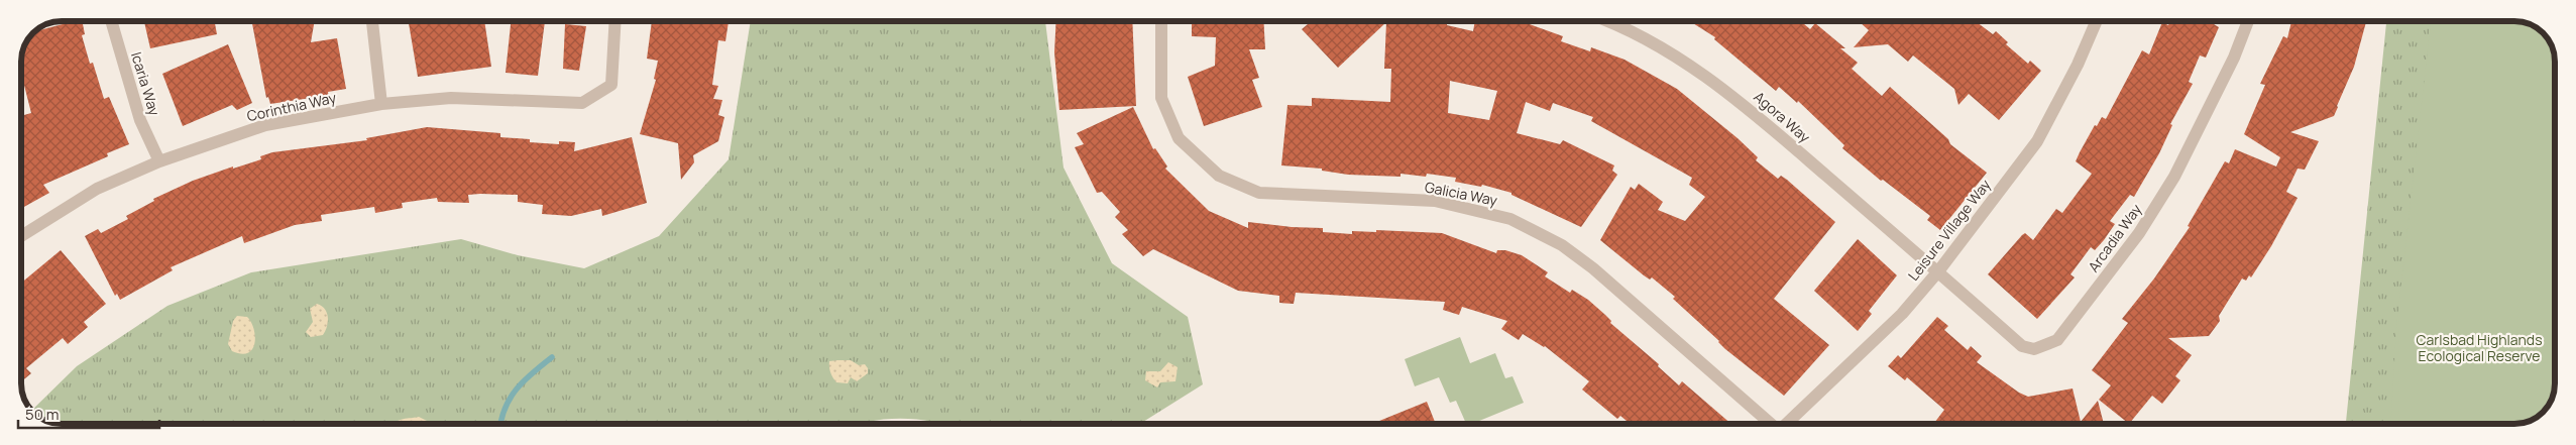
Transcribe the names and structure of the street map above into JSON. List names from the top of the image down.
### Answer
{
  "streets": {
    "street": [
      "Icaria Way",
      "Corinthia Way",
      "Agora Way",
      "Galicia Way",
      "Leisure Village Way",
      "Arcadia Way"
    ]
  },
  "crossings": [
    ["Icaria Way", "Corinthia Way"],
    ["Agora Way", "Leisure Village Way"],
    ["Agora Way", "Arcadia Way"],
    ["Leisure Village Way", "Arcadia Way"]
  ],
  "parks": ["Carlsbad Highlands Ecological Reserve"],
  "scale_bar": "50 m"
}
